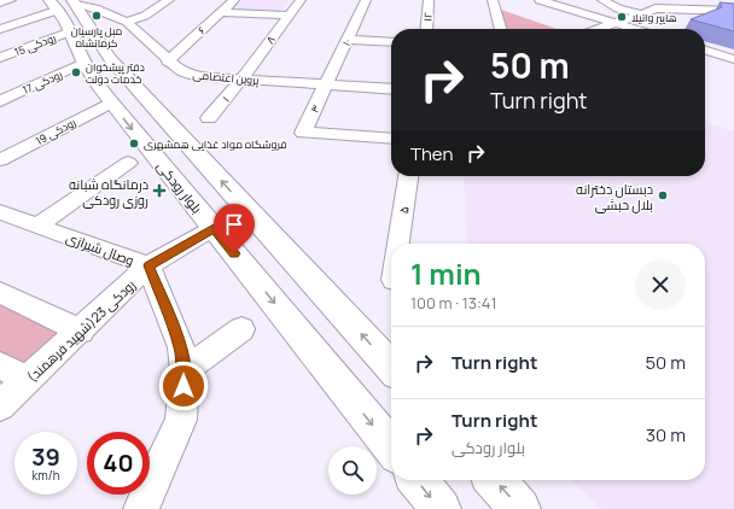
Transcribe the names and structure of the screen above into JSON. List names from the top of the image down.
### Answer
{
  "streets": {
    "main road": ["بلوار رودکی"],
    "street": [
      "۱۲",
      "۶",
      "۸",
      "۱۰",
      "رودکی 15",
      "پروین اعتصامی",
      "رودکی 17",
      "۱",
      "۳",
      "رودکی 19",
      "۵",
      "وصال شیرازی",
      "رودکی 23(شهید فرهمند)"
    ]
  },
  "crossings": [
    ["۶", "پروین اعتصامی"],
    ["۸", "پروین اعتصامی"],
    ["۸", "۱"],
    ["۱۰", "پروین اعتصامی"],
    ["۱۰", "۳"],
    ["رودکی 15", "بلوار رودکی"],
    ["پروین اعتصامی", "۱"],
    ["پروین اعتصامی", "۳"],
    ["پروین اعتصامی", "بلوار رودکی"],
    ["رودکی 17", "بلوار رودکی"],
    ["رودکی 19", "بلوار رودکی"],
    ["بلوار رودکی", "رودکی 23(شهید فرهمند)"],
    ["وصال شیرازی", "رودکی 23(شهید فرهمند)"]
  ],
  "places": {
    "other": [
      "مبل پارسیان کرمانشاه",
      "هایپر وانیلا",
      "دفتر پیشخوان خدمات دولت",
      "فروشگاه مواد غذایی همشهری",
      "دبستان دخترانه بلال حبشی"
    ],
    "health": ["درمانگاه شبانه روزی رودکی"]
  },
  "page": {
    "turn": ["50 m", "Turn right"],
    "then": "Then",
    "heading": ["1 min", "100 m · 13:41"],
    "list": [
      {
        "name": "Turn right",
        "value": "50 m"
      },
      {
        "name": "Turn right",
        "note": "بلوار رودکی",
        "value": "30 m"
      }
    ],
    "speed": "39 km/h",
    "limit": "40"
  }
}
